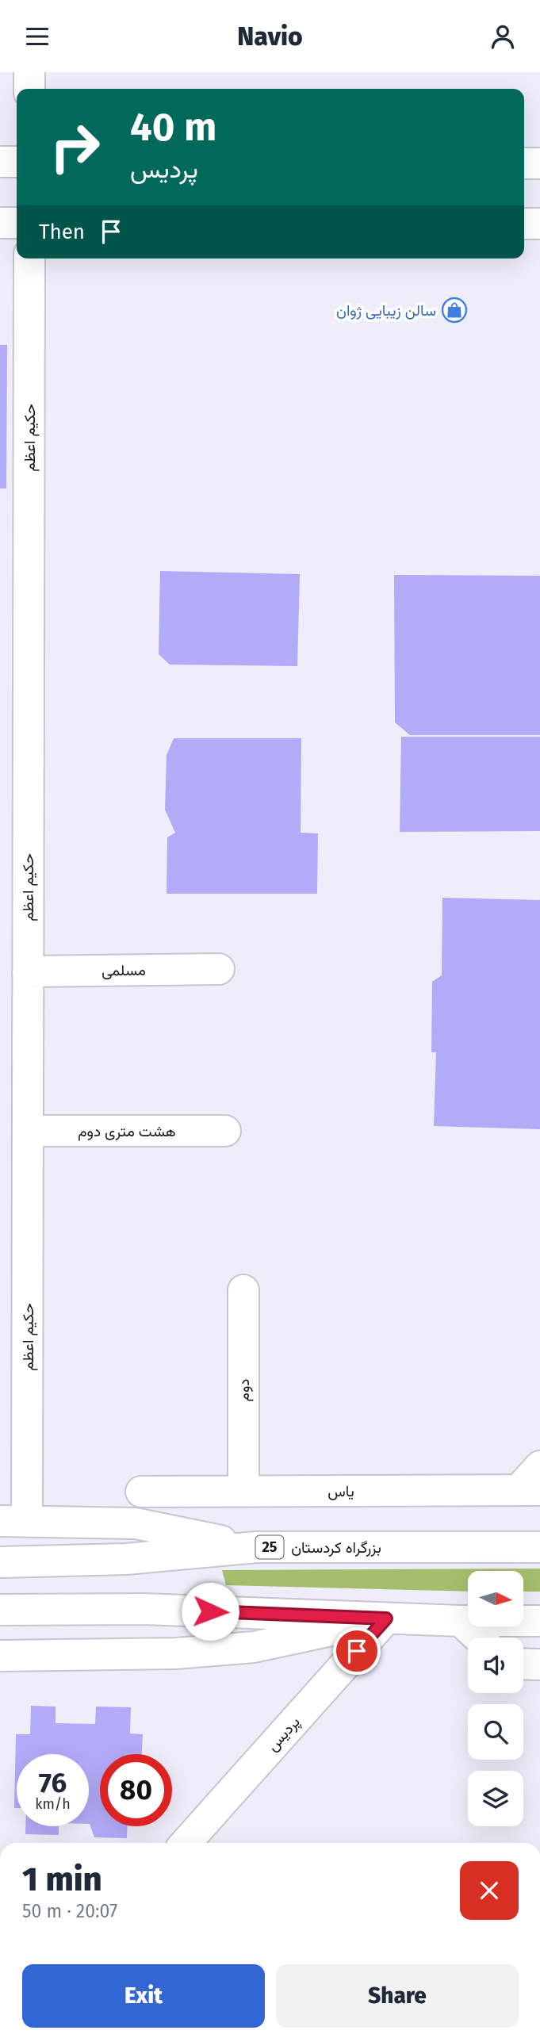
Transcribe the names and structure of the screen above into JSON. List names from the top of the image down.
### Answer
{
  "streets": {
    "main road": [
      "حکیم اعظم",
      "مسلمی",
      "هشت متری دوم",
      "دوم",
      "یاس",
      "25",
      "بزرگراه کردستان",
      "پردیس"
    ]
  },
  "crossings": [
    ["حکیم اعظم", "مسلمی"],
    ["حکیم اعظم", "هشت متری دوم"],
    ["دوم", "یاس"]
  ],
  "places": {
    "shop": ["سالن زیبایی ژوان"]
  },
  "north": "right",
  "page": {
    "header": "Navio",
    "turn": ["40 m", "پردیس"],
    "then": "Then",
    "speed": "76 km/h",
    "limit": "80",
    "heading": ["1 min", "50 m · 20:07"],
    "buttons": ["Exit", "Share"]
  }
}
